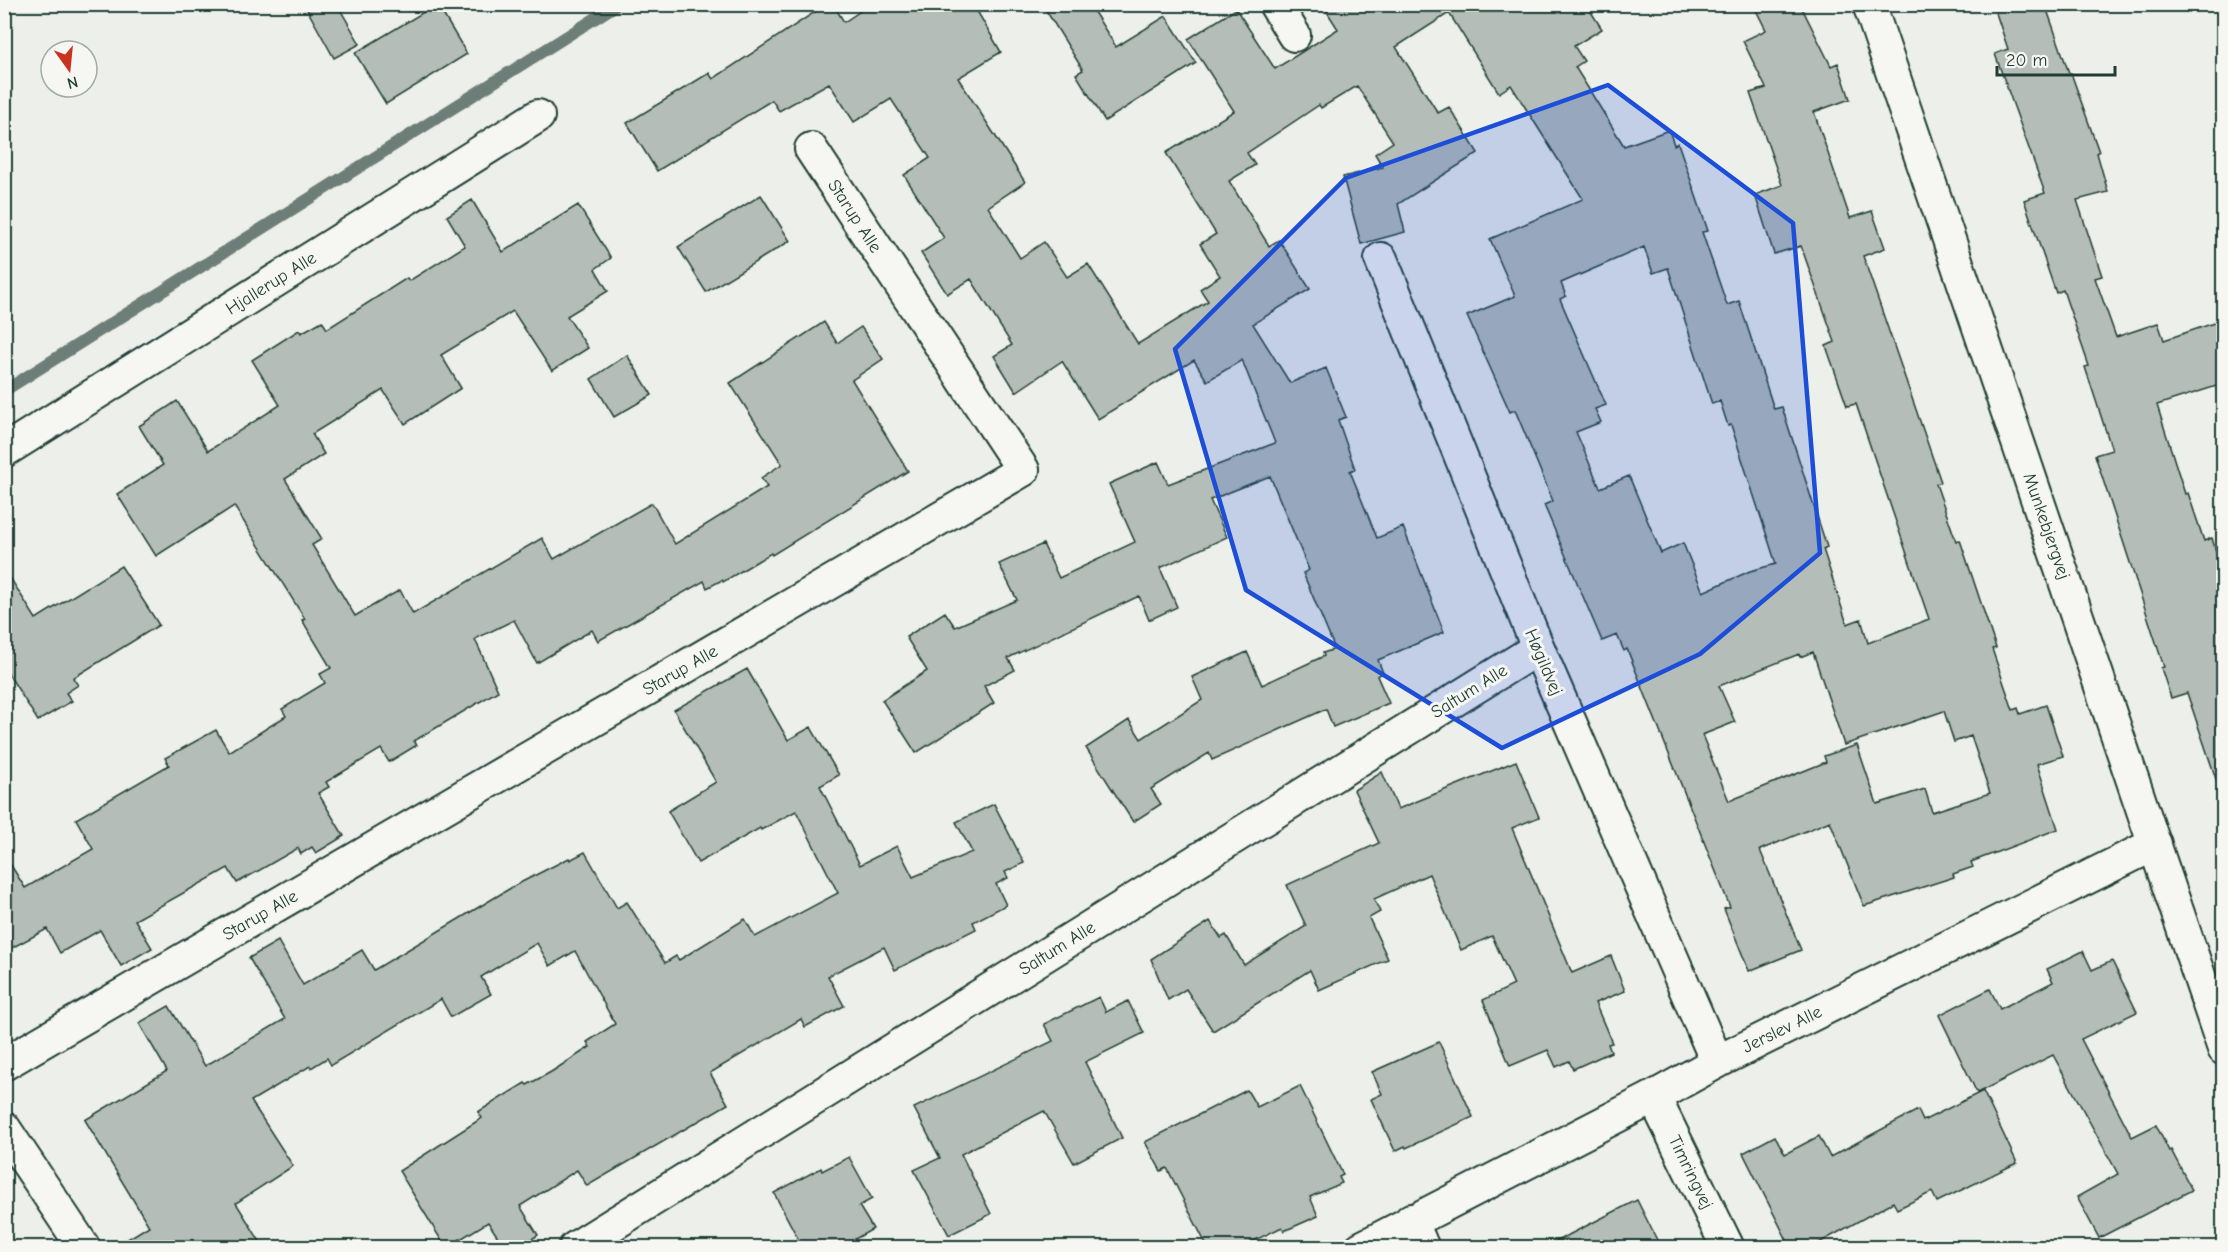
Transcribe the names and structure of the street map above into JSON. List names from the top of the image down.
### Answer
{
  "streets": {
    "street": [
      "Starup Alle",
      "Hjallerup Alle",
      "Munkebjergvej",
      "Høgildvej",
      "Saltum Alle",
      "Jerslev Alle",
      "Timringvej"
    ]
  },
  "crossings": [
    ["Munkebjergvej", "Jerslev Alle"],
    ["Høgildvej", "Saltum Alle"],
    ["Høgildvej", "Jerslev Alle"],
    ["Jerslev Alle", "Timringvej"]
  ],
  "scale_bar": "20 m",
  "north": "bottom"
}
